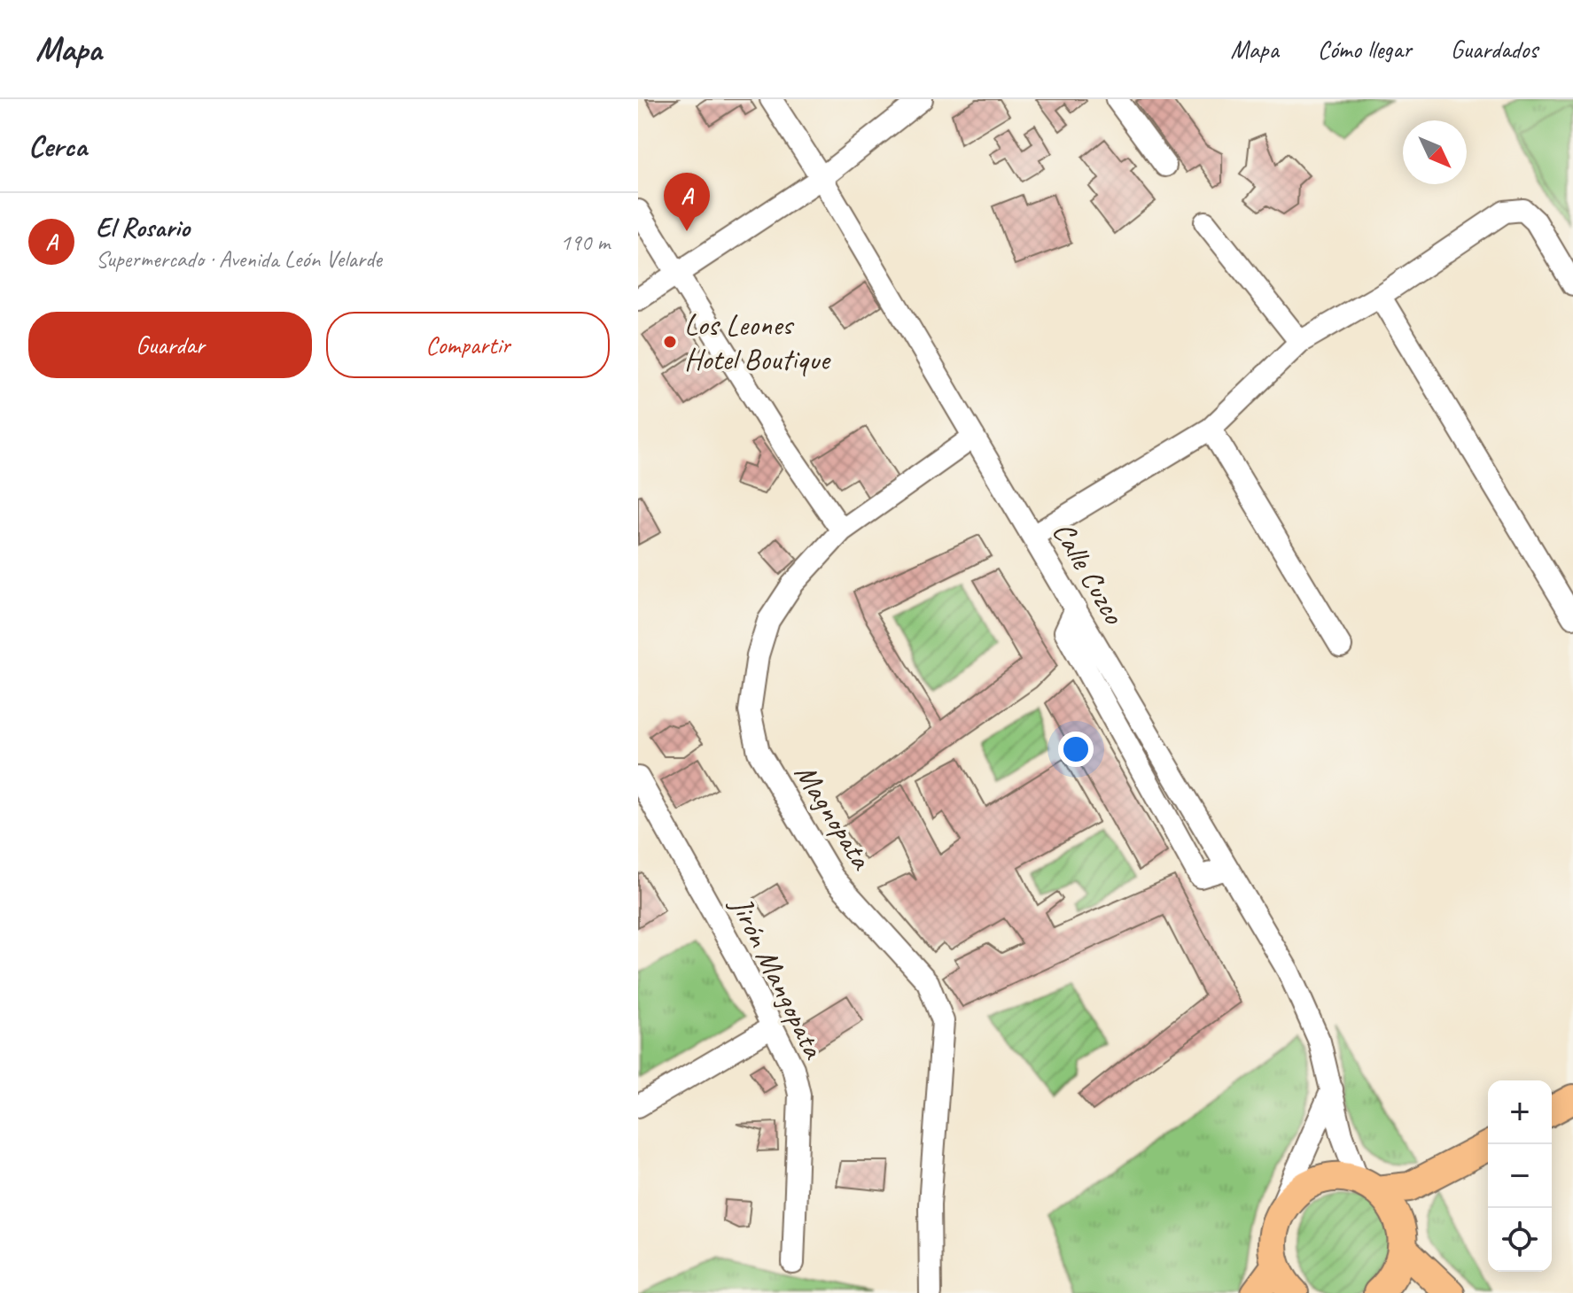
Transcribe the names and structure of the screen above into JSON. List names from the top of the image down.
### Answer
{
  "streets": {
    "street": ["Calle Cuzco", "Magnopata", "Jirón Mangopata"]
  },
  "crossings": [
    ["Calle Cuzco", "Magnopata"]
  ],
  "places": ["Los Leones Hotel Boutique"],
  "north": "bottom right",
  "page": {
    "header": "Mapa",
    "nav": ["Mapa", "Cómo llegar", "Guardados"],
    "heading": "Cerca",
    "pins": "A",
    "list": [
      {
        "mark": "A",
        "name": "El Rosario",
        "note": "Supermercado · Avenida León Velarde",
        "value": "190 m"
      }
    ],
    "buttons": ["Guardar", "Compartir"],
    "map_buttons": ["+", "−"]
  }
}
